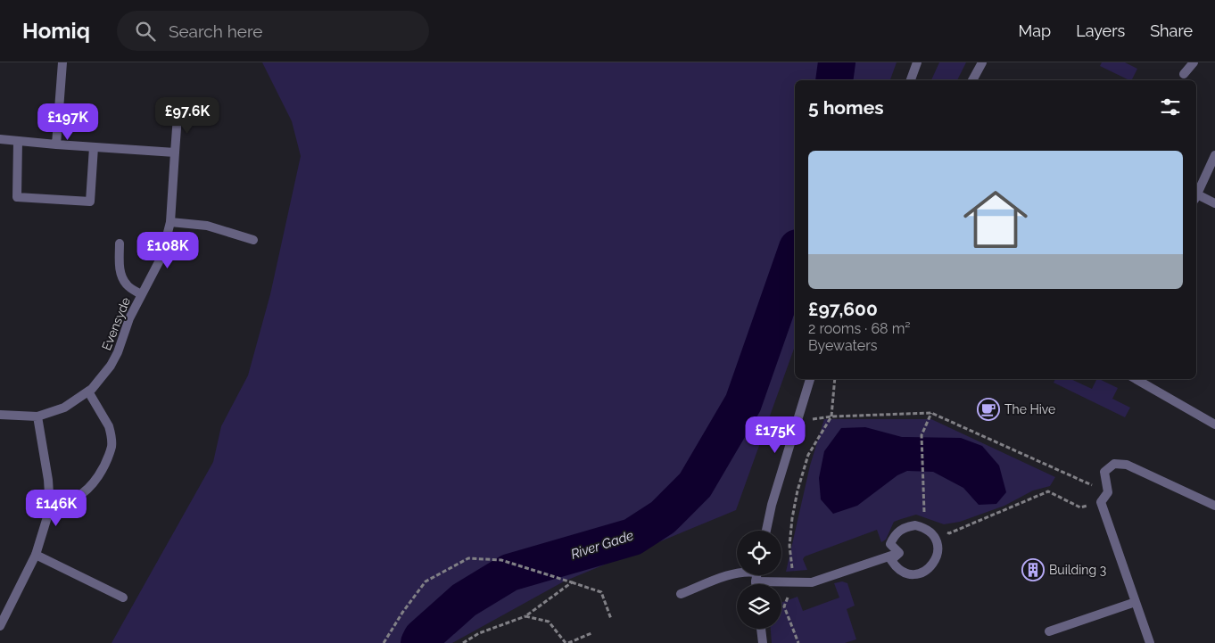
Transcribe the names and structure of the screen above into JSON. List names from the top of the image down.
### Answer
{
  "streets": {
    "street": ["Evensyde"]
  },
  "water": ["River Gade"],
  "places": {
    "cafe": ["The Hive"],
    "building": ["Building 3"]
  },
  "page": {
    "header": "Homiq",
    "search": "Search here",
    "nav": ["Map", "Layers", "Share"],
    "heading": "5 homes",
    "price": [
      "£97.6K",
      "£197K",
      "£108K",
      "£175K",
      "£146K"
    ],
    "list": [
      {
        "name": "£97,600",
        "note": "2 rooms · 68 m² · Byewaters"
      }
    ]
  }
}
